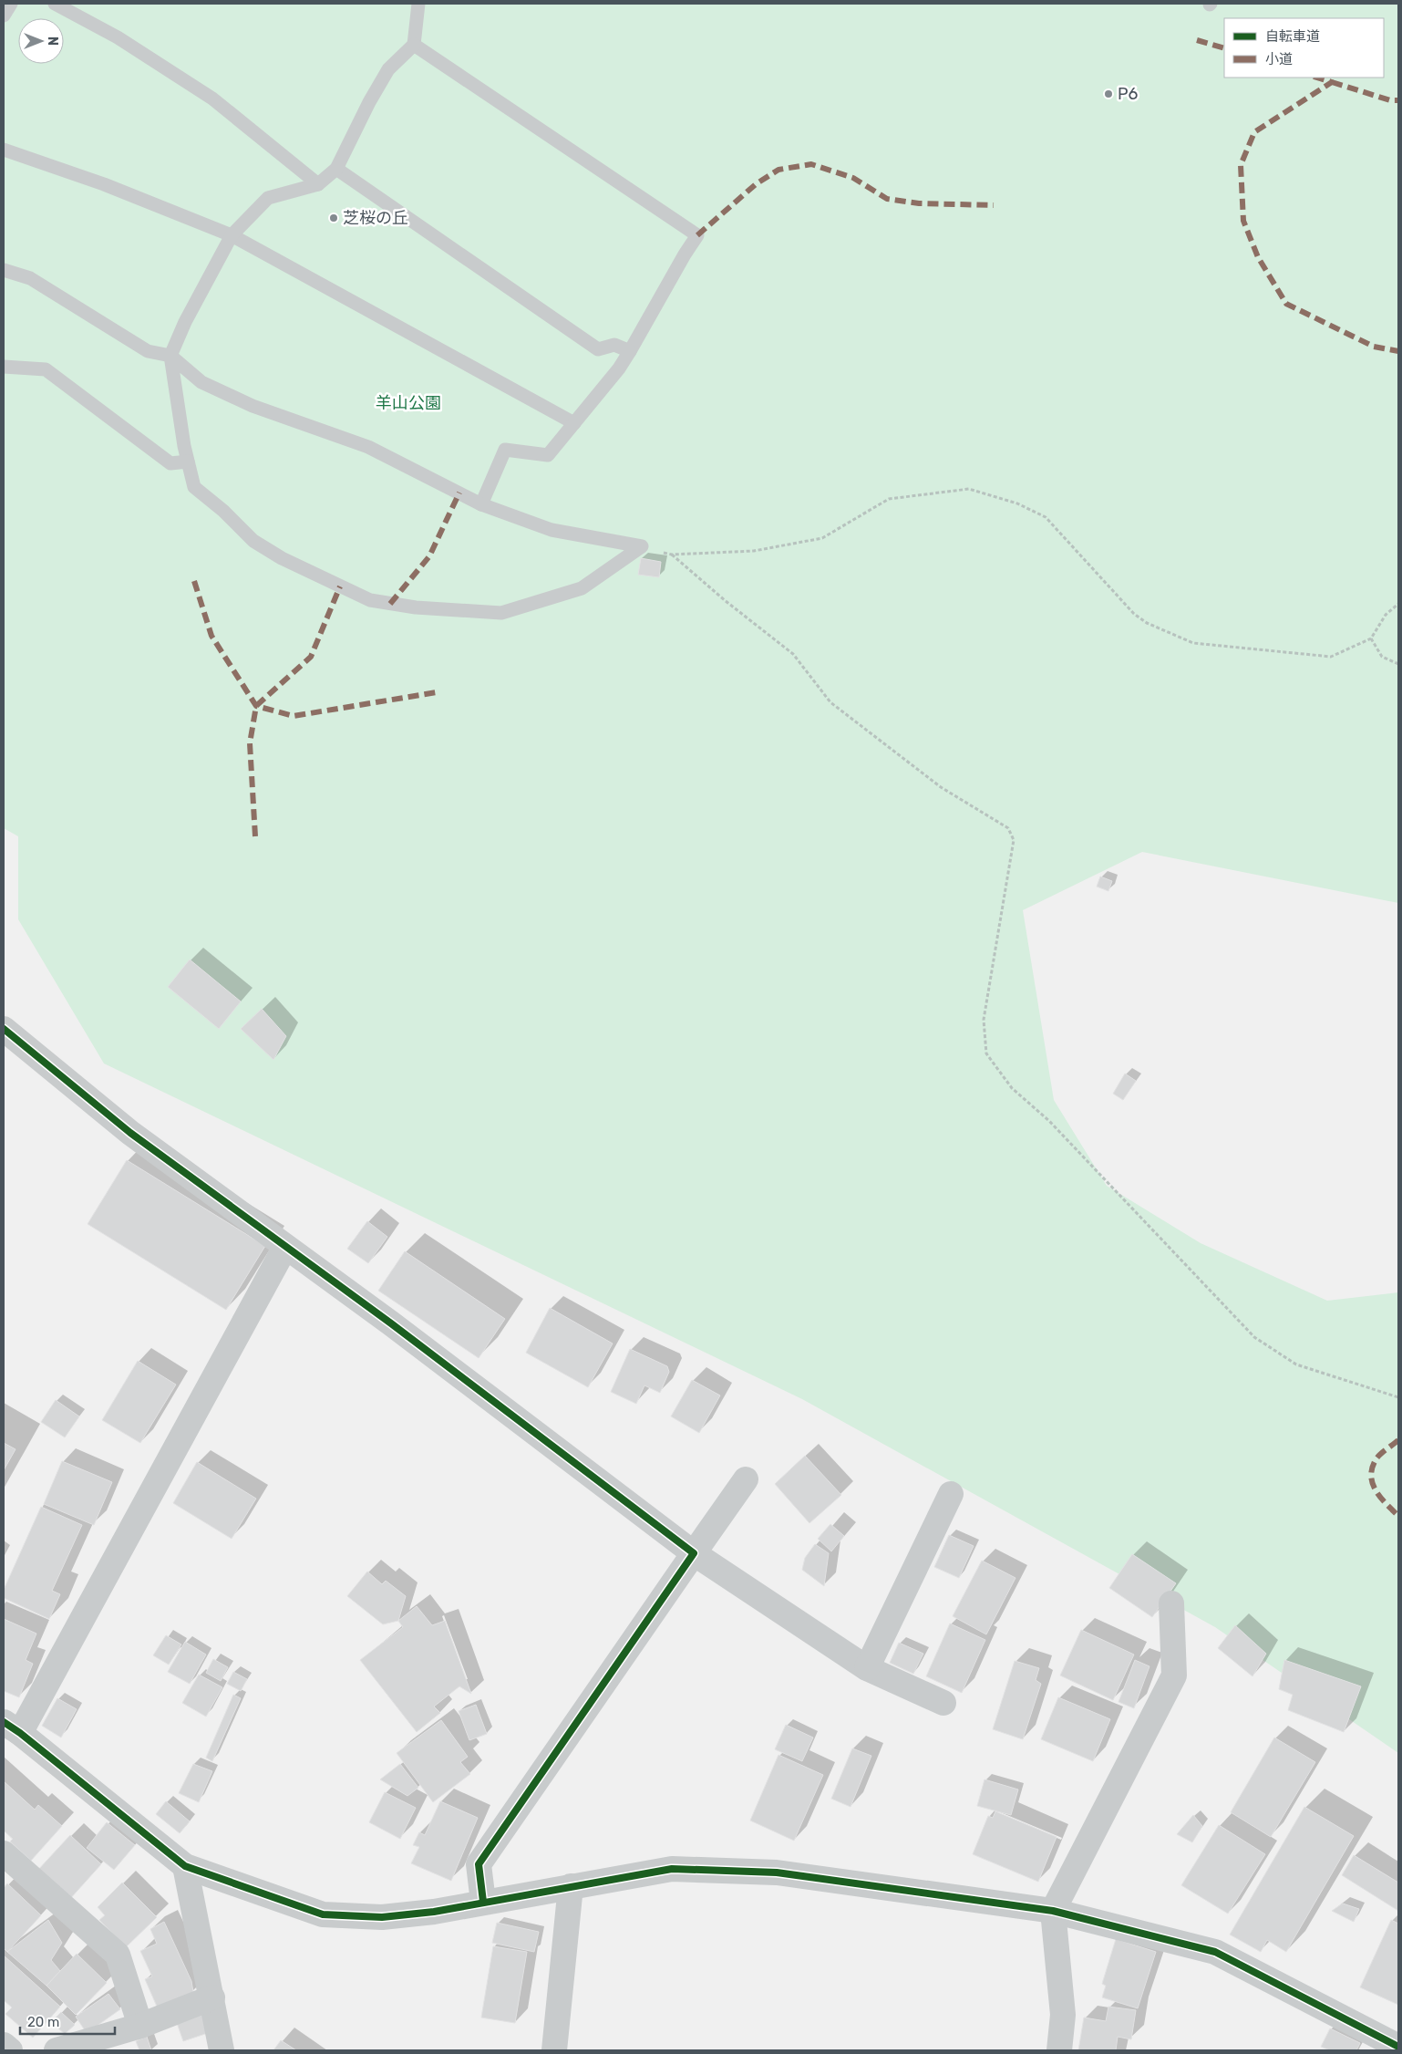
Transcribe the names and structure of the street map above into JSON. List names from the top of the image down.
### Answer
{
  "parks": ["羊山公園"],
  "places": ["P6", "芝桜の丘"],
  "legend": ["自転車道", "小道"],
  "scale_bar": "20 m",
  "north": "right"
}
